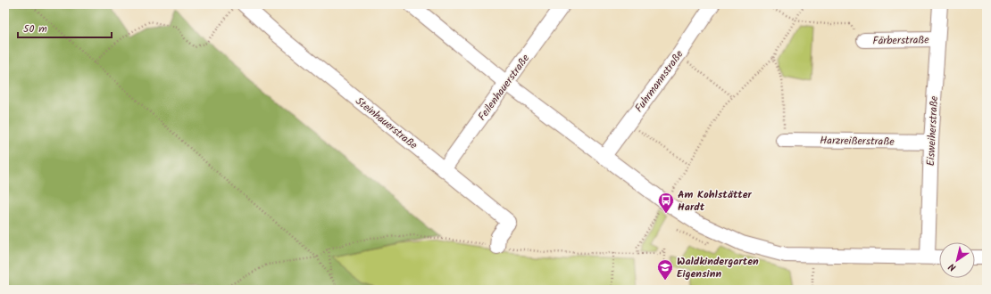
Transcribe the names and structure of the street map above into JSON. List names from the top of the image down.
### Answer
{
  "streets": {
    "street": [
      "Färberstraße",
      "Fuhrmannstraße",
      "Feilenhauerstraße",
      "Steinhauerstraße",
      "Eisweiherstraße",
      "Harzreißerstraße"
    ]
  },
  "crossings": [
    ["Färberstraße", "Eisweiherstraße"],
    ["Feilenhauerstraße", "Steinhauerstraße"],
    ["Eisweiherstraße", "Harzreißerstraße"]
  ],
  "places": {
    "bus stop": ["Am Kohlstätter Hardt"],
    "school or university": ["Waldkindergarten Eigensinn"]
  },
  "scale_bar": "50 m",
  "north": "bottom left"
}
